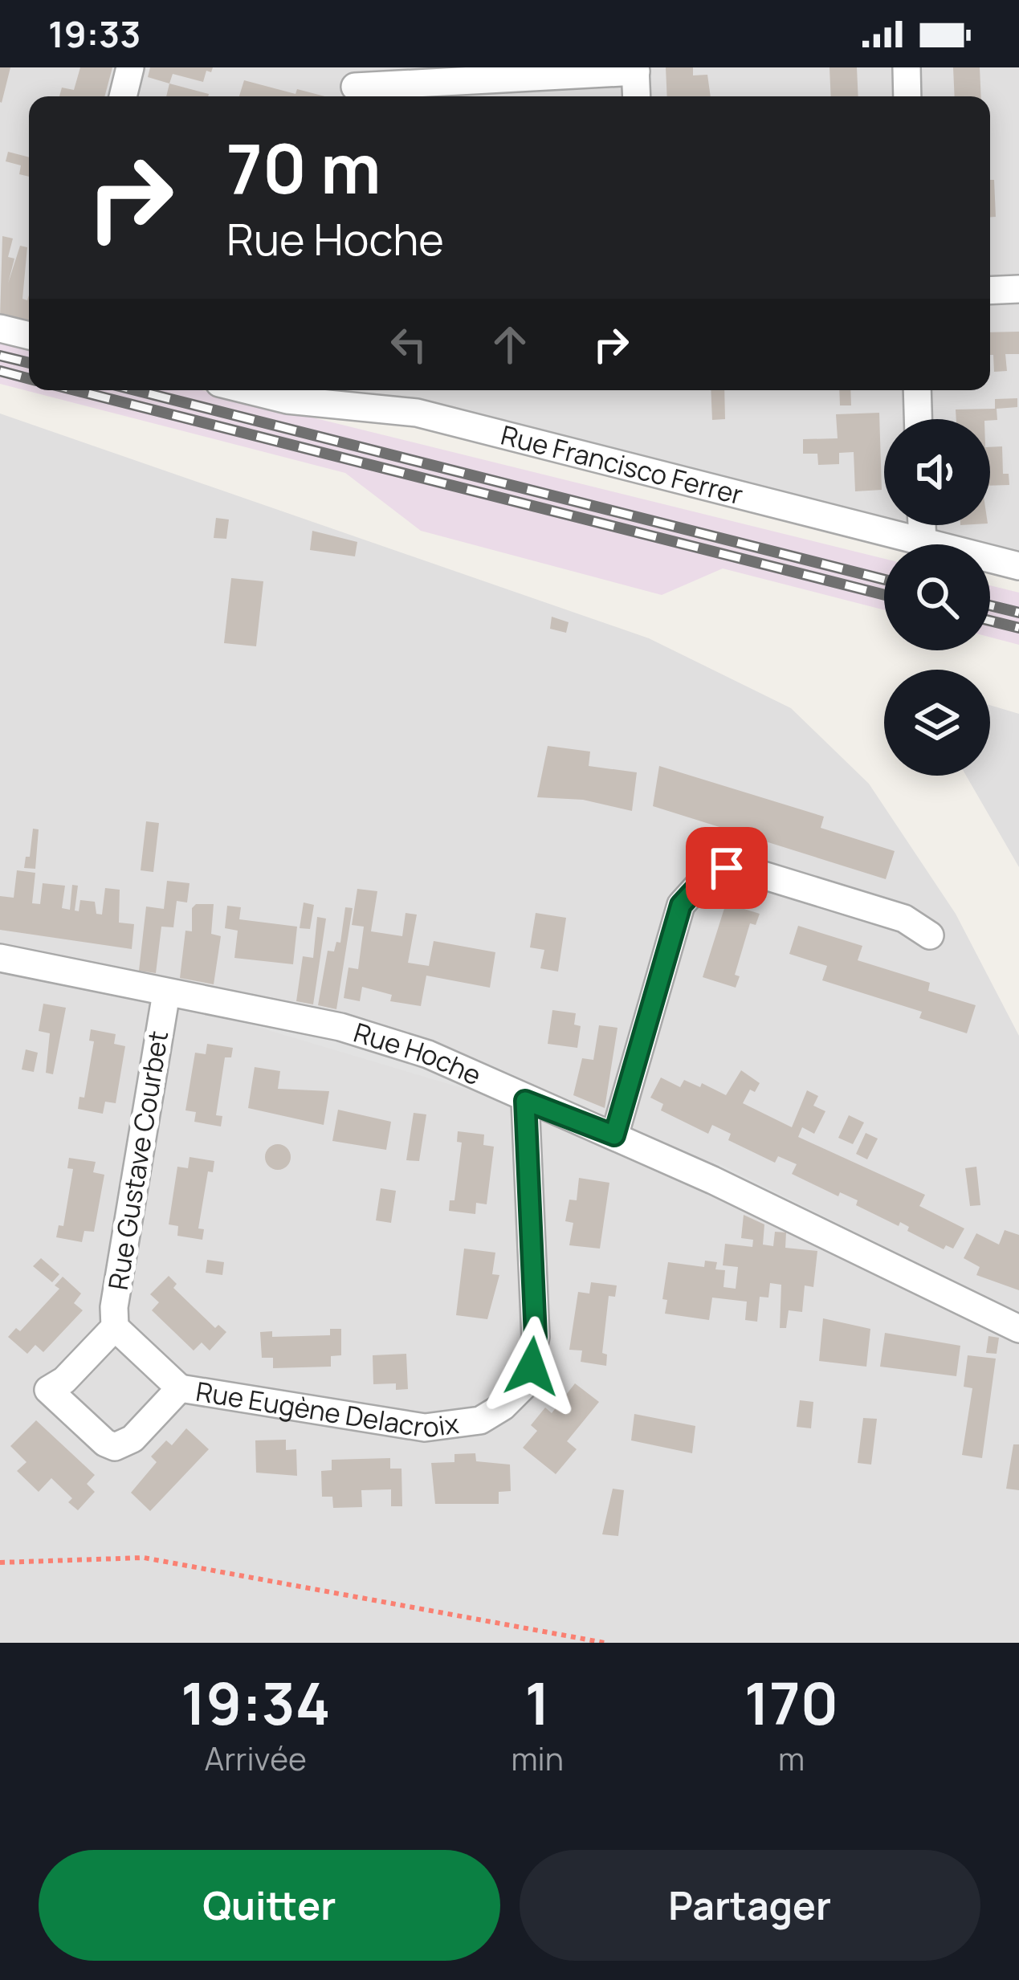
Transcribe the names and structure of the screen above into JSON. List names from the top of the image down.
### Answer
{
  "streets": {
    "street": [
      "Rue Francisco Ferrer",
      "Rue Hoche",
      "Rue Gustave Courbet",
      "Rue Eugène Delacroix"
    ]
  },
  "crossings": [
    ["Rue Hoche", "Rue Gustave Courbet"],
    ["Rue Hoche", "Rue Eugène Delacroix"],
    ["Rue Gustave Courbet", "Rue Eugène Delacroix"]
  ],
  "page": {
    "status": "19:33",
    "turn": ["70 m", "Rue Hoche"],
    "eta": [
      "19:34",
      "Arrivée",
      "1",
      "min",
      "170",
      "m"
    ],
    "buttons": ["Quitter", "Partager"]
  }
}
